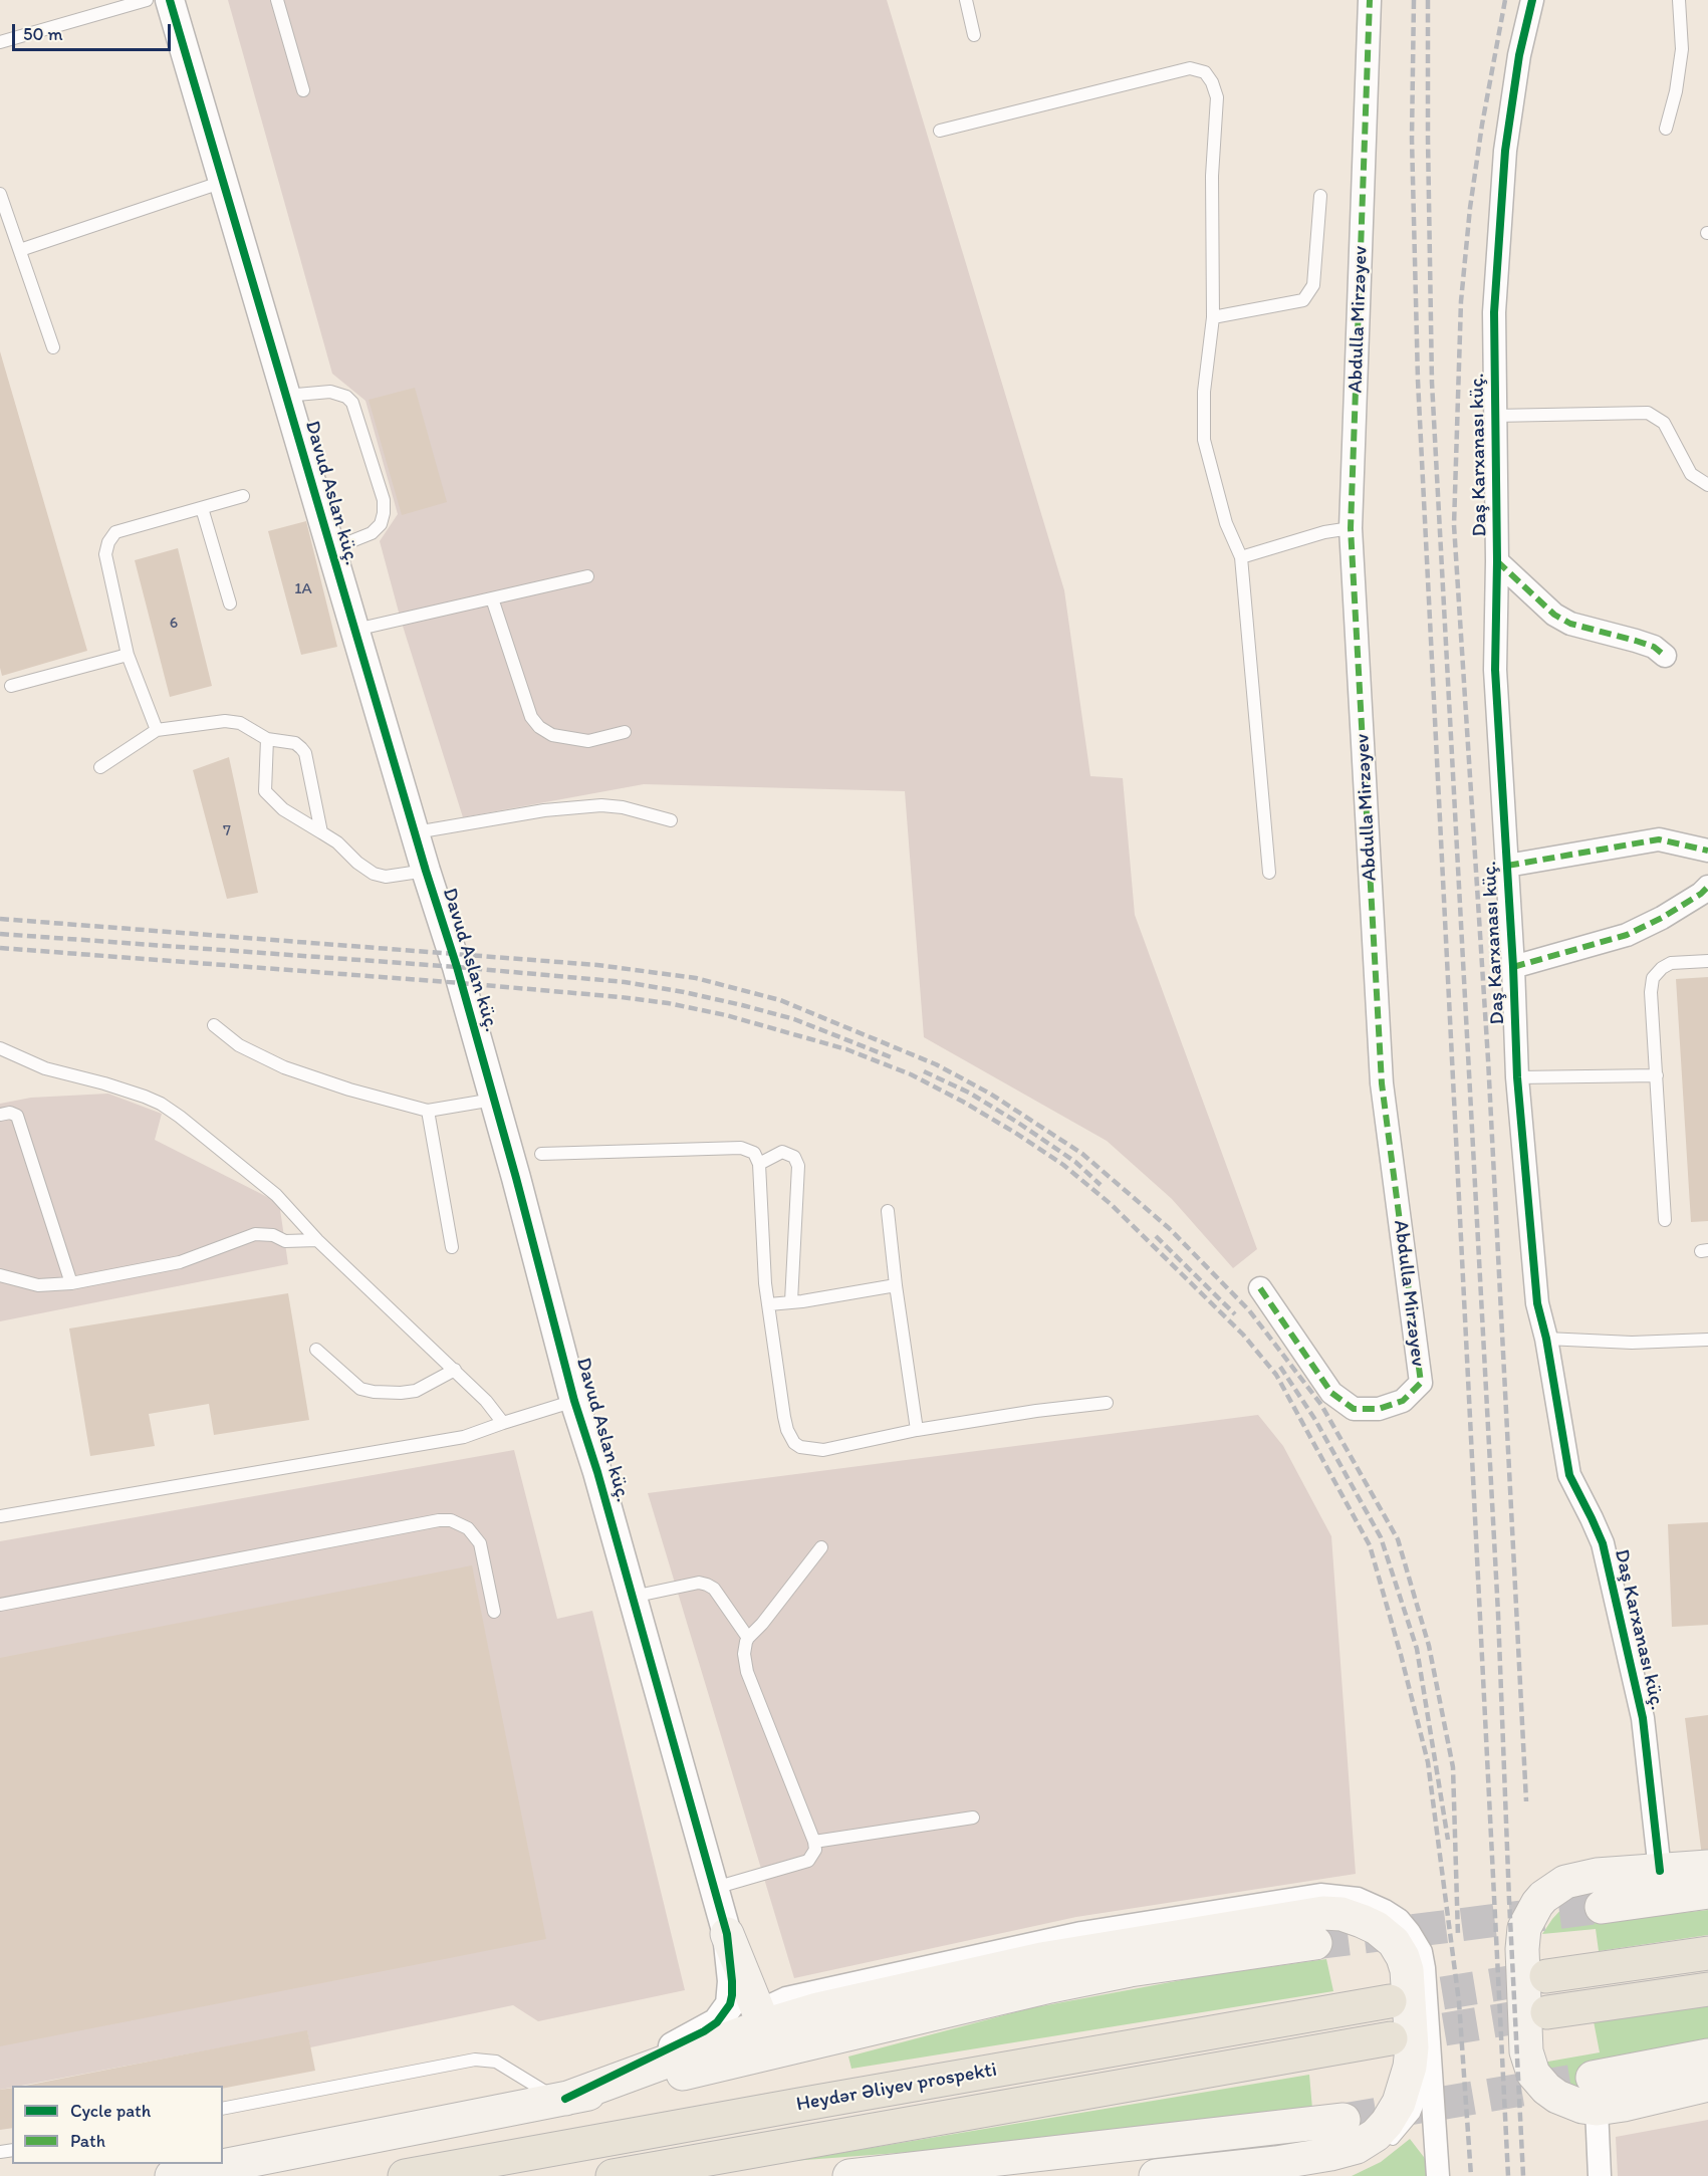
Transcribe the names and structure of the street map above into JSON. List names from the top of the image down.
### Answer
{
  "streets": {
    "highway": ["Heydər Əliyev prospekti"],
    "street": ["Abdulla Mirzəyev", "Daş Karxanası küç.", "Davud Aslan küç."]
  },
  "house_numbers": ["1A", "6", "7"],
  "legend": ["Cycle path", "Path"],
  "scale_bar": "50 m"
}
